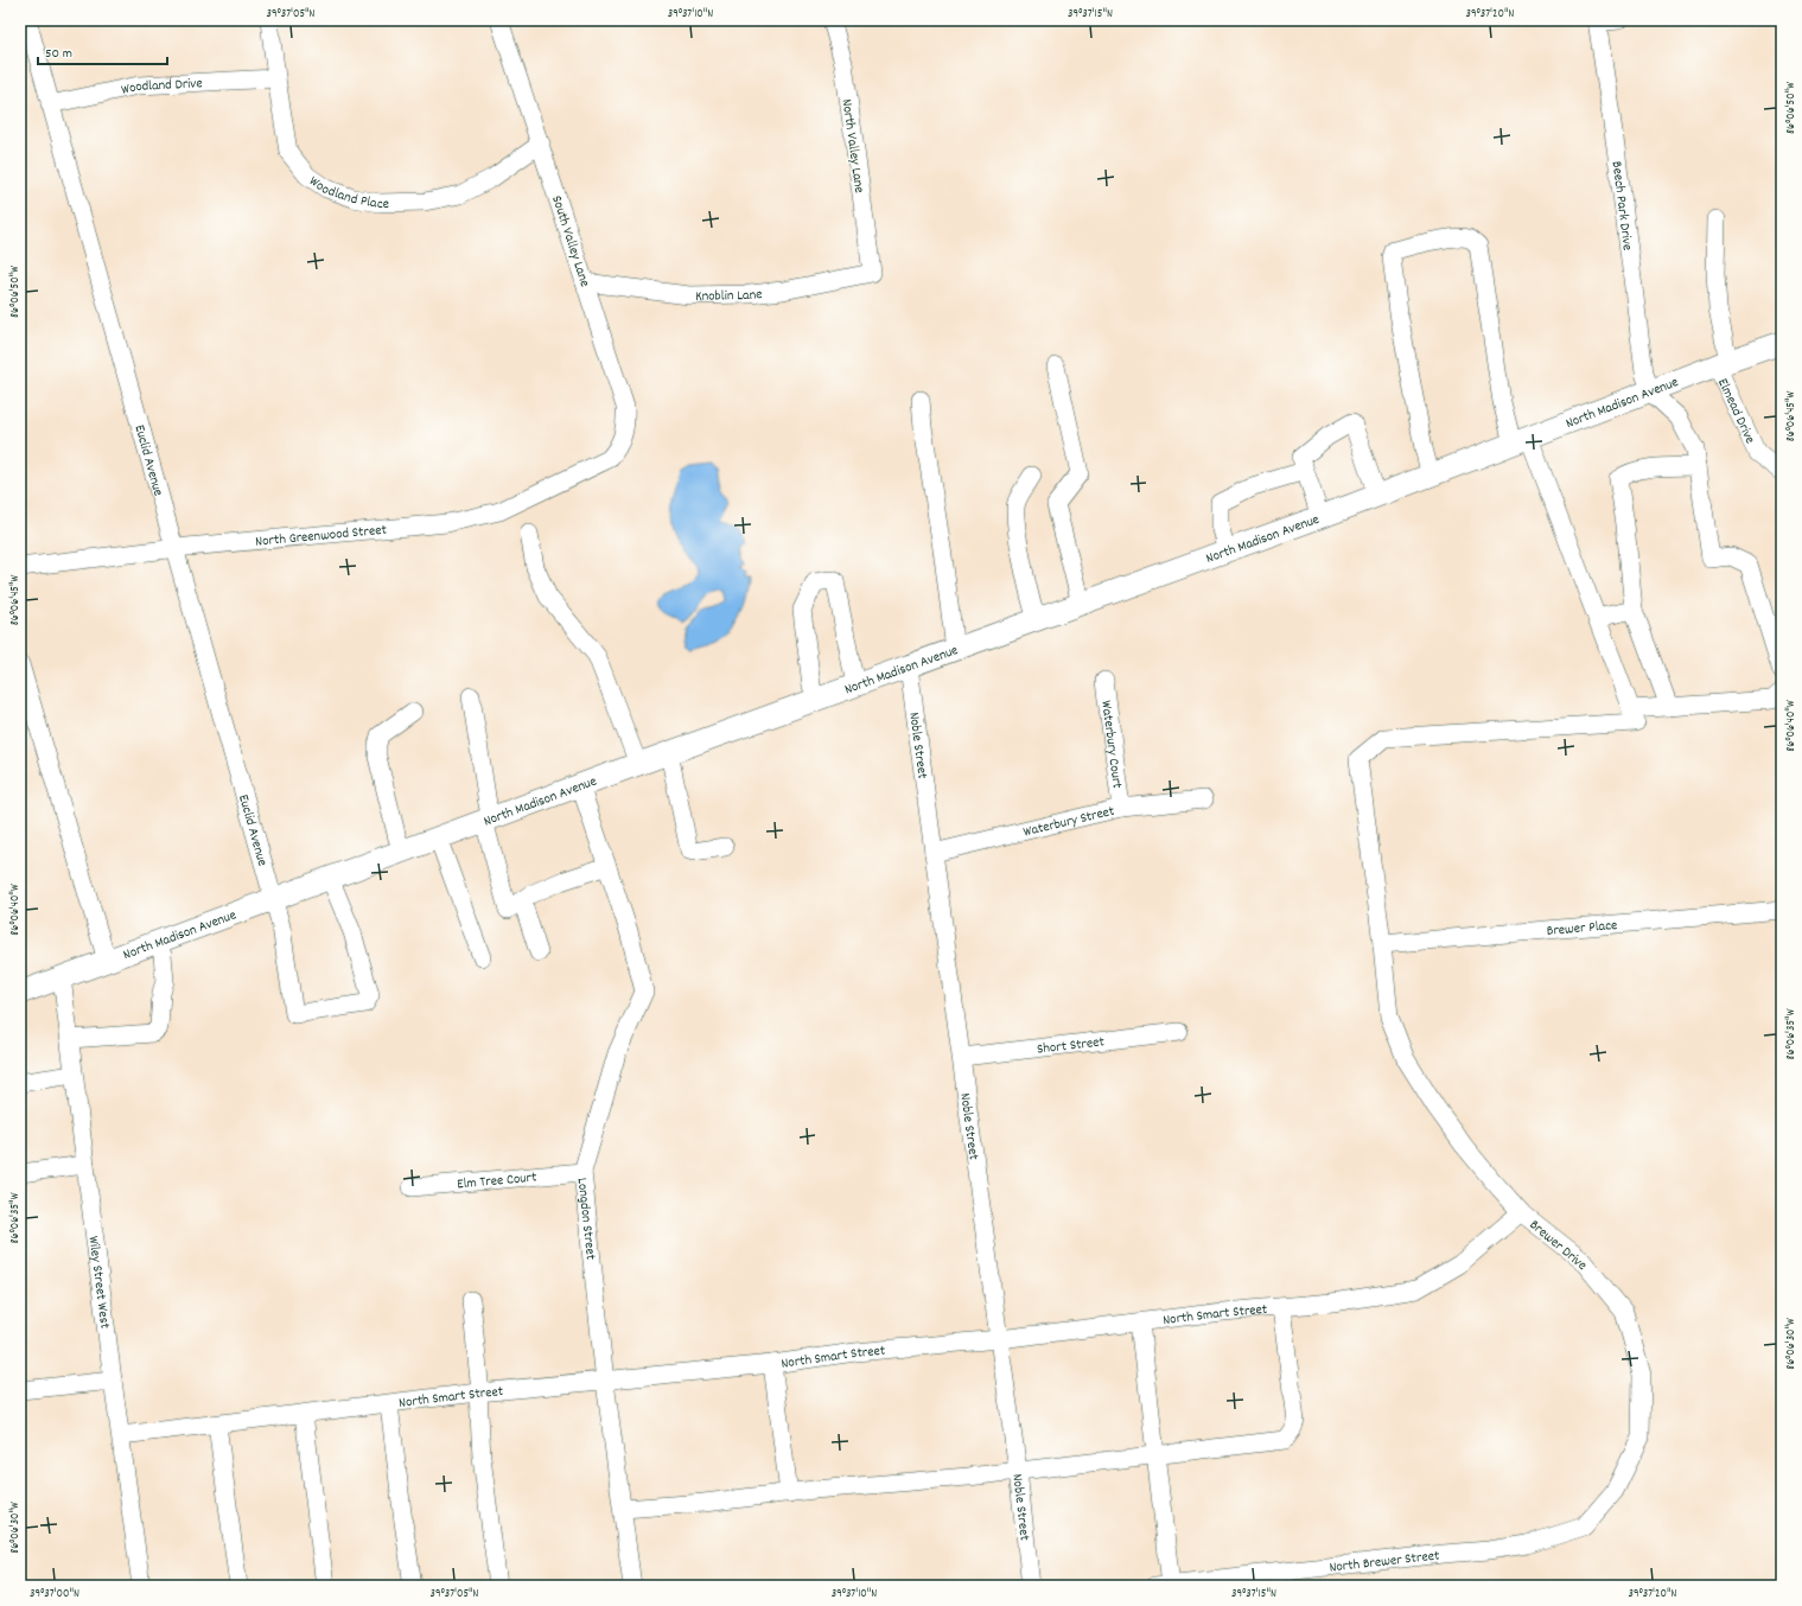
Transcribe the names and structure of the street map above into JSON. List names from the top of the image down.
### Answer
{
  "streets": {
    "main road": ["North Madison Avenue"],
    "street": [
      "Woodland Drive",
      "North Valley Lane",
      "Woodland Place",
      "Beech Park Drive",
      "South Valley Lane",
      "Knoblin Lane",
      "Elmead Drive",
      "Euclid Avenue",
      "North Greenwood Street",
      "Noble Street",
      "Waterbury Court",
      "Waterbury Street",
      "Brewer Place",
      "Short Street",
      "Elm Tree Court",
      "Longdon Street",
      "Brewer Drive",
      "Wiley Street West",
      "North Smart Street",
      "North Brewer Street"
    ]
  },
  "crossings": [
    ["Woodland Drive", "Woodland Place"],
    ["Woodland Drive", "Euclid Avenue"],
    ["North Valley Lane", "Knoblin Lane"],
    ["Woodland Place", "South Valley Lane"],
    ["Beech Park Drive", "North Madison Avenue"],
    ["South Valley Lane", "Knoblin Lane"],
    ["South Valley Lane", "North Greenwood Street"],
    ["North Madison Avenue", "Elmead Drive"],
    ["North Madison Avenue", "Euclid Avenue"],
    ["North Madison Avenue", "Noble Street"],
    ["North Madison Avenue", "Longdon Street"],
    ["North Madison Avenue", "Wiley Street West"],
    ["Euclid Avenue", "North Greenwood Street"],
    ["Noble Street", "Waterbury Street"],
    ["Noble Street", "Short Street"],
    ["Noble Street", "North Smart Street"],
    ["Waterbury Court", "Waterbury Street"],
    ["Brewer Place", "Brewer Drive"],
    ["Elm Tree Court", "Longdon Street"],
    ["Longdon Street", "North Smart Street"],
    ["Brewer Drive", "North Smart Street"],
    ["Brewer Drive", "North Brewer Street"],
    ["Wiley Street West", "North Smart Street"]
  ],
  "scale_bar": "50 m",
  "coordinates": [
    "39°37'05\"N",
    "39°37'10\"N",
    "39°37'15\"N",
    "39°37'20\"N",
    "86°06'50\"W",
    "86°06'45\"W",
    "86°06'40\"W",
    "86°06'35\"W",
    "86°06'30\"W",
    "39°37'00\"N"
  ]
}
